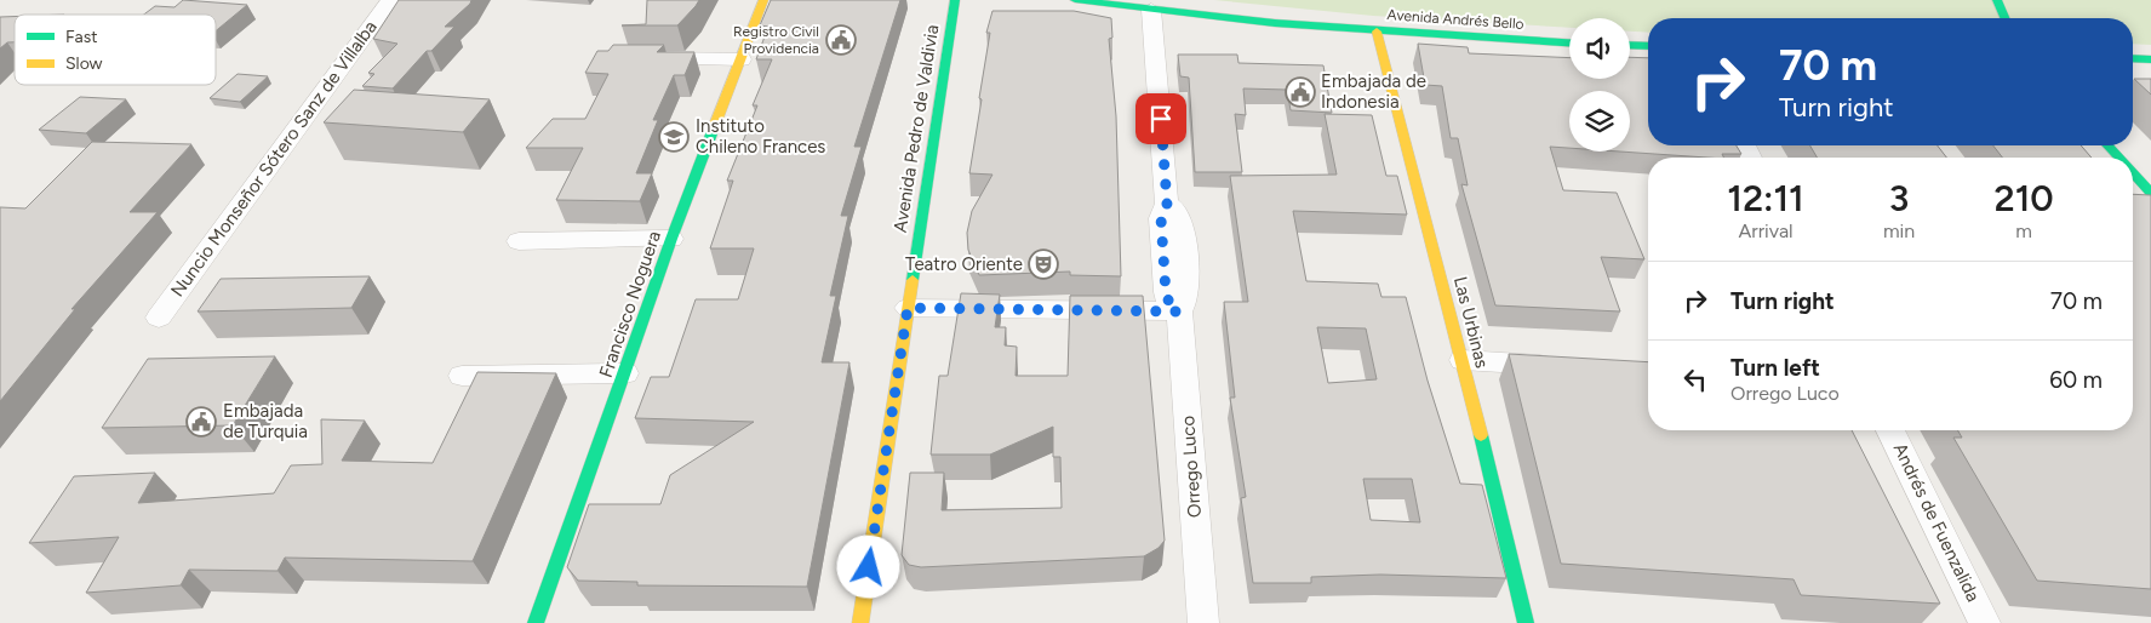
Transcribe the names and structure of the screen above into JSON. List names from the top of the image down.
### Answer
{
  "streets": {
    "street": [
      "Avenida Andrés Bello",
      "Avenida Pedro de Valdivia",
      "Nuncio Monseñor Sótero Sanz de Villalba",
      "Francisco Noguera",
      "Las Urbinas",
      "Orrego Luco",
      "Andrés de Fuenzalida"
    ]
  },
  "crossings": [
    ["Avenida Andrés Bello", "Las Urbinas"],
    ["Avenida Andrés Bello", "Orrego Luco"]
  ],
  "places": {
    "public building": ["Registro Civil Providencia", "Embajada de Indonesia", "Embajada de Turquia"],
    "school or university": ["Instituto Chileno Frances"],
    "theatre": ["Teatro Oriente"]
  },
  "legend": ["Fast", "Slow"],
  "page": {
    "turn": ["70 m", "Turn right"],
    "eta": [
      "12:11",
      "Arrival",
      "3",
      "min",
      "210",
      "m"
    ],
    "list": [
      {
        "name": "Turn right",
        "value": "70 m"
      },
      {
        "name": "Turn left",
        "note": "Orrego Luco",
        "value": "60 m"
      }
    ]
  }
}
